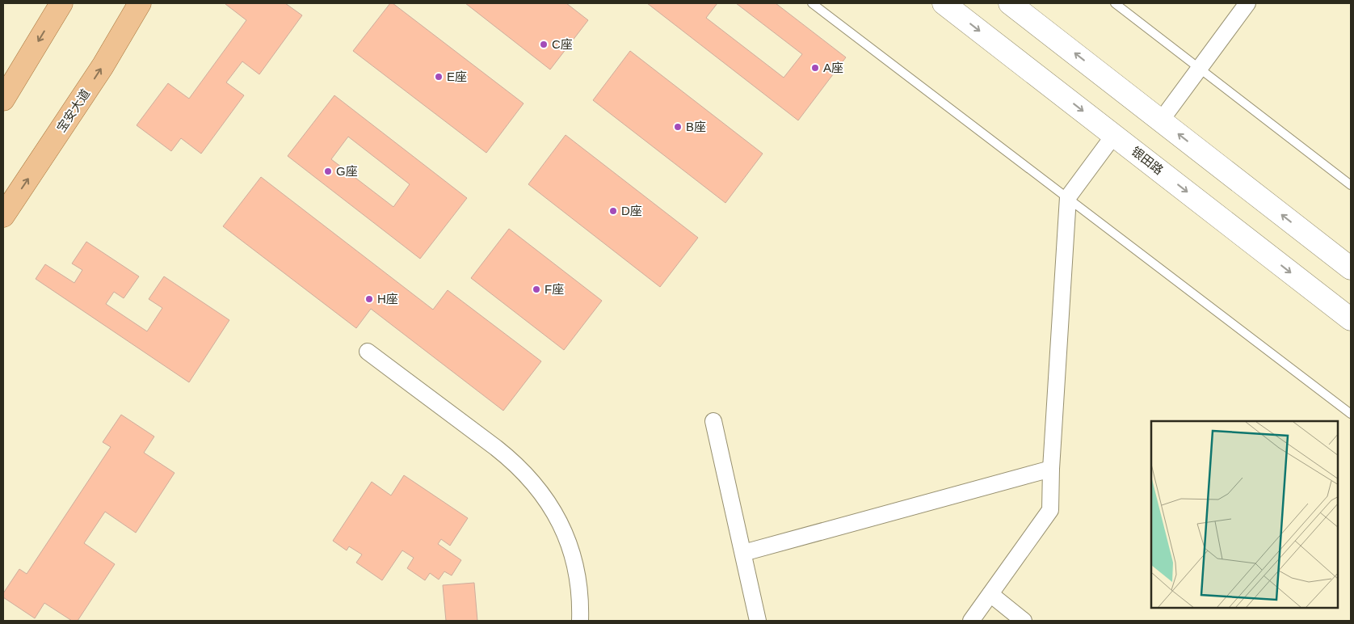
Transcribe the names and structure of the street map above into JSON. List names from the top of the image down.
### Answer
{
  "streets": {
    "main road": ["宝安大道"],
    "street": ["银田路"]
  },
  "places": [
    "C座",
    "A座",
    "E座",
    "B座",
    "G座",
    "D座",
    "F座",
    "H座"
  ]
}
